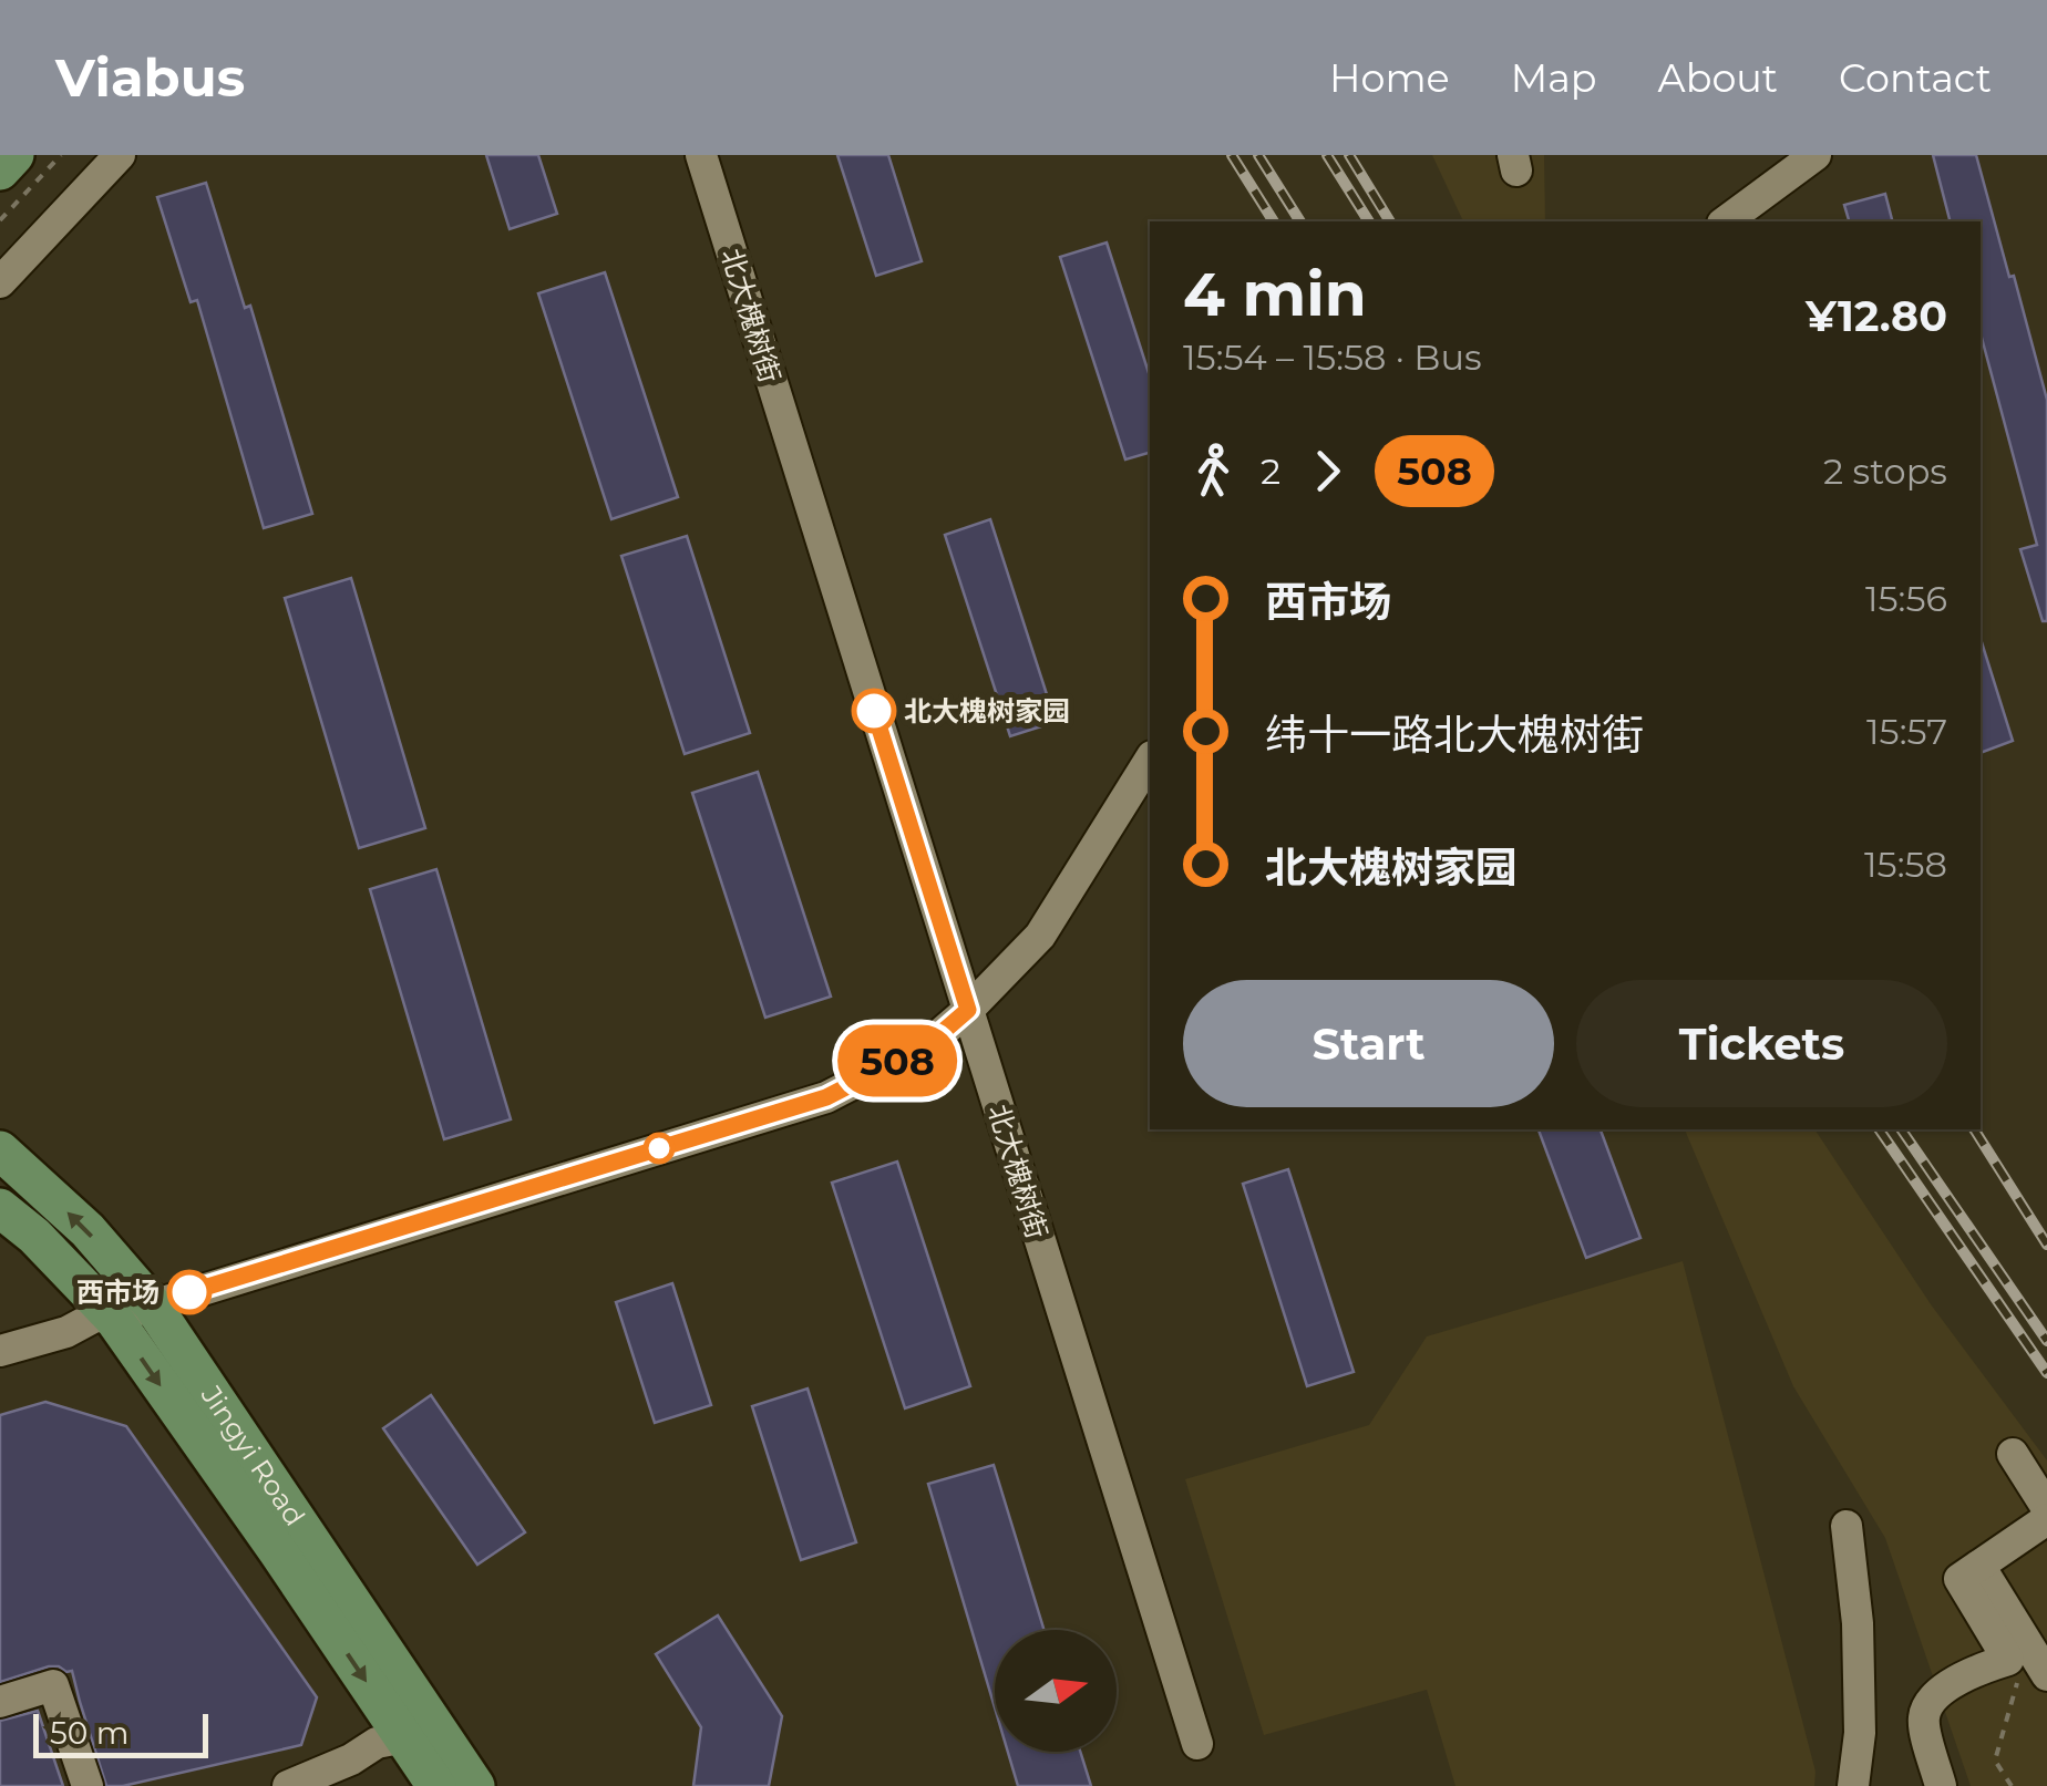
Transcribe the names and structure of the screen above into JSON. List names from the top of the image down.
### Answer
{
  "streets": {
    "main road": ["Jingyi Road"],
    "street": ["北大槐树街"]
  },
  "places": ["北大槐树家园", "西市场"],
  "lines": ["bus line 508"],
  "scale_bar": "50 m",
  "north": "right",
  "page": {
    "header": "Viabus",
    "nav": [
      "Home",
      "Map",
      "About",
      "Contact"
    ],
    "on_map": "508",
    "heading": ["4 min", "15:54 – 15:58 · Bus", "¥12.80"],
    "legs": ["2", "508", "2 stops"],
    "list": [
      {
        "name": "西市场",
        "value": "15:56"
      },
      {
        "name": "纬十一路北大槐树街",
        "value": "15:57"
      },
      {
        "name": "北大槐树家园",
        "value": "15:58"
      }
    ],
    "buttons": ["Start", "Tickets"],
    "scale": "50 m"
  }
}
